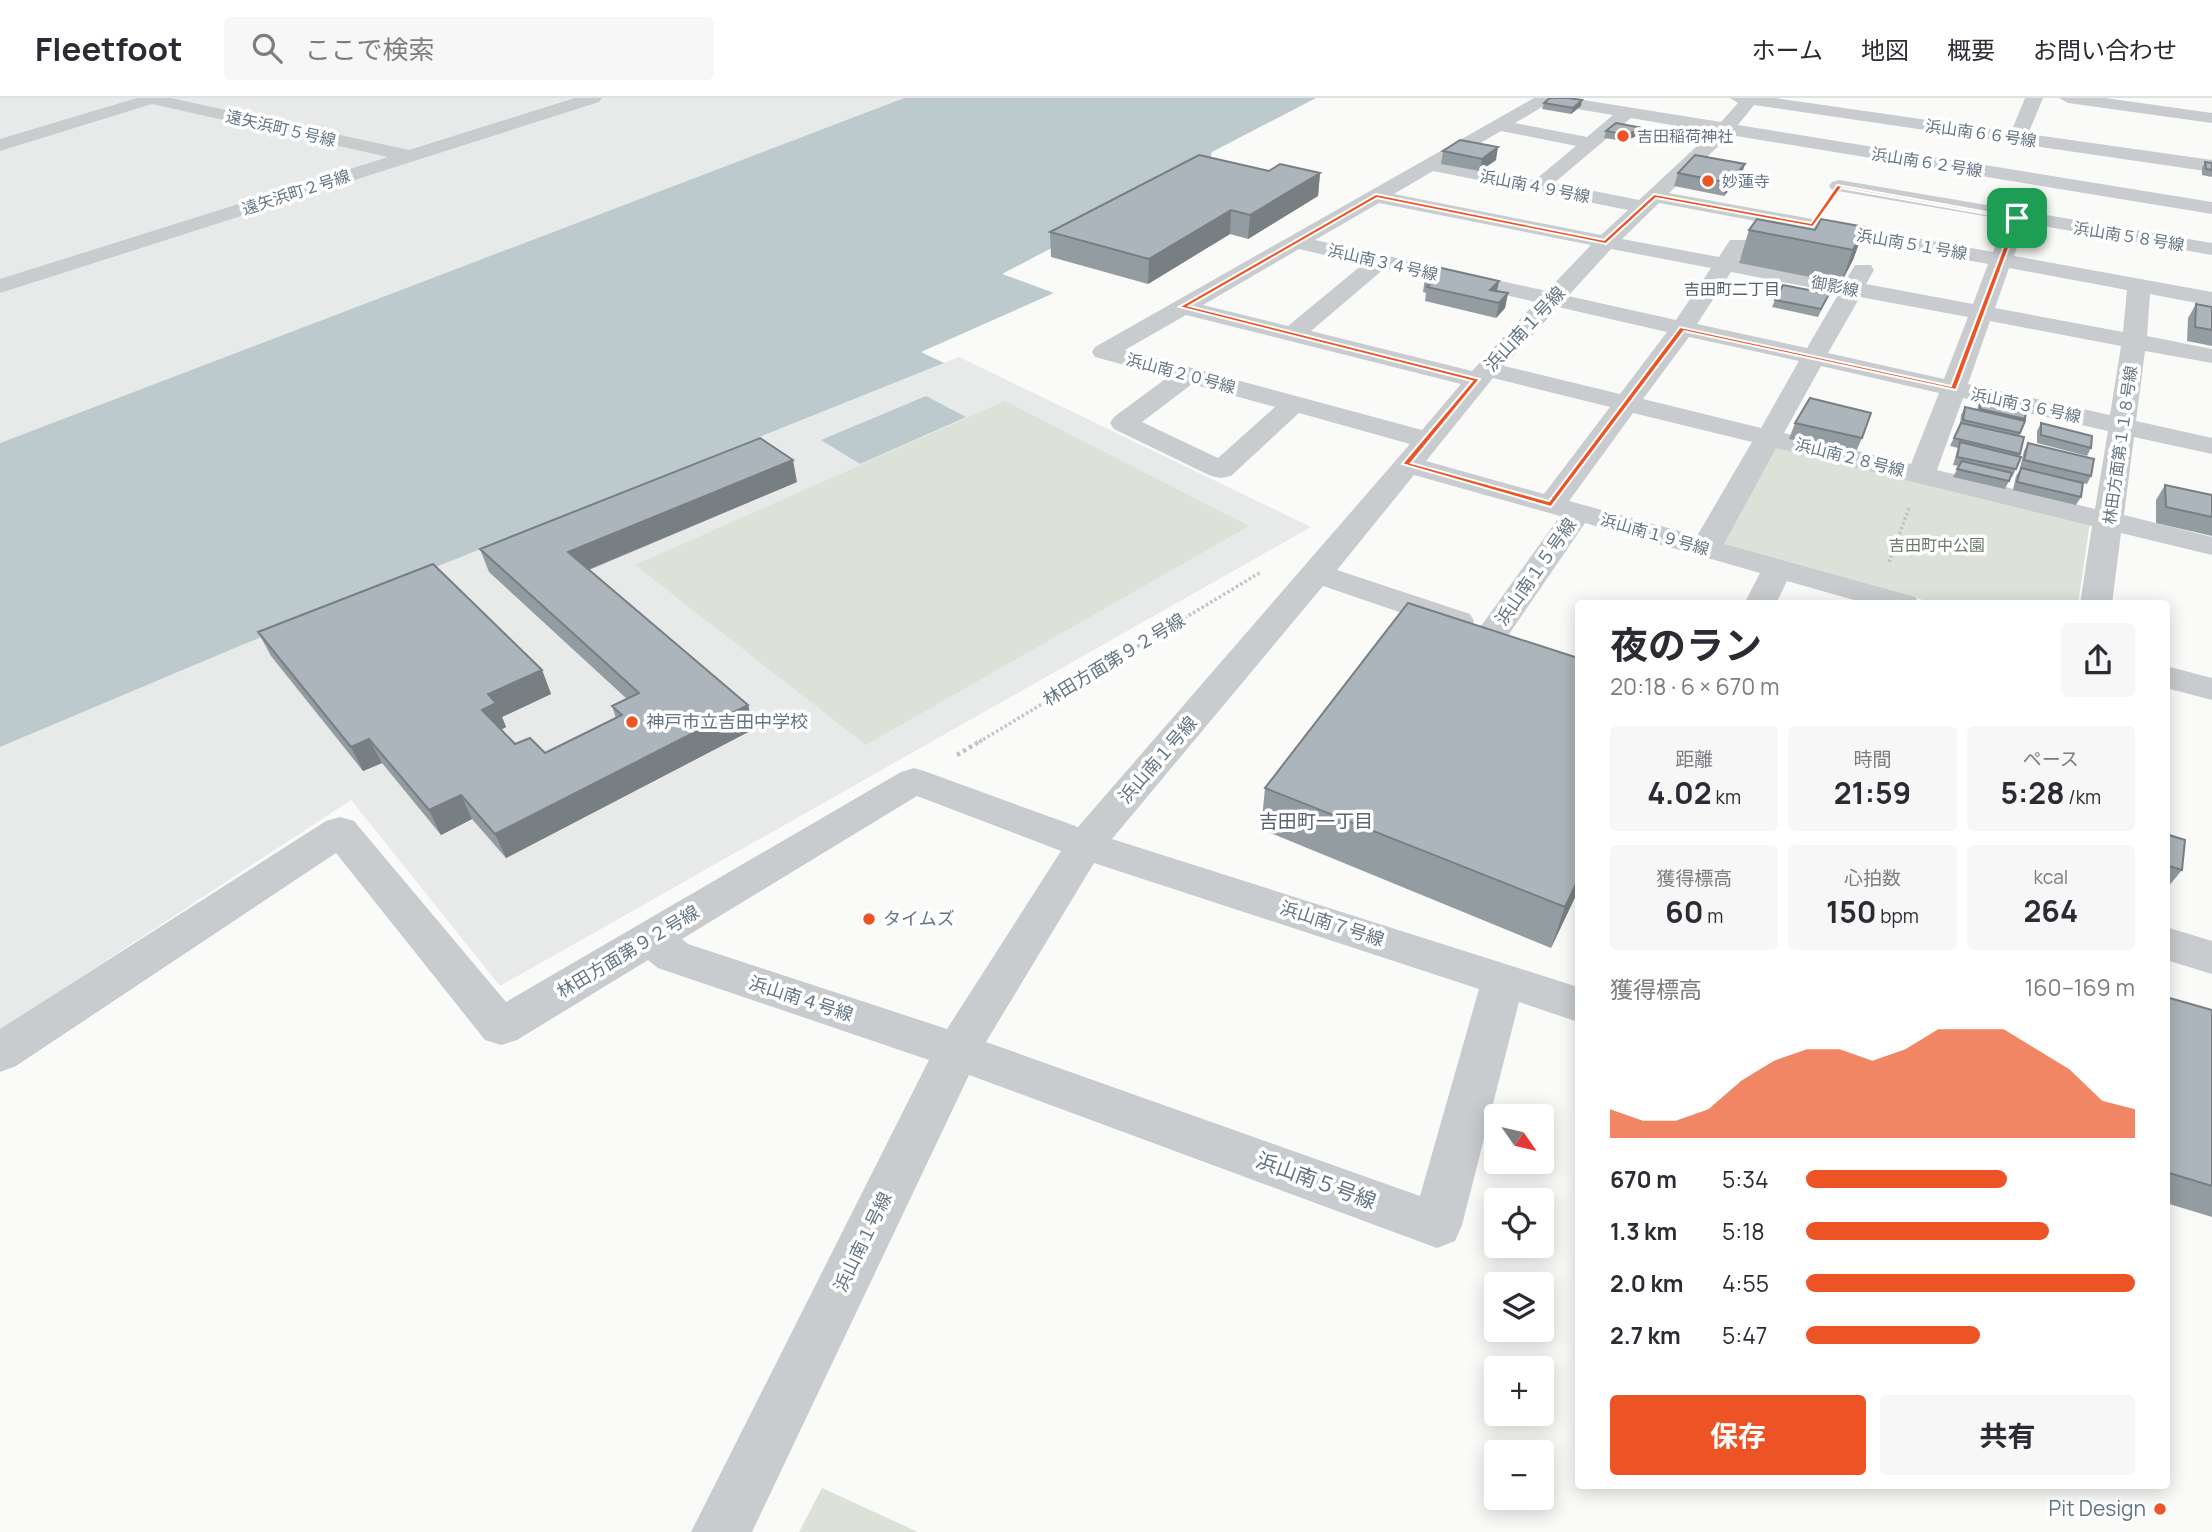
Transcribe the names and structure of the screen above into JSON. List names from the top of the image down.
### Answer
{
  "streets": {
    "street": [
      "遠矢浜町５号線",
      "浜山南６６号線",
      "浜山南６２号線",
      "浜山南４９号線",
      "遠矢浜町２号線",
      "浜山南５８号線",
      "浜山南５１号線",
      "浜山南３４号線",
      "御影線",
      "浜山南１号線",
      "浜山南２０号線",
      "浜山南３６号線",
      "林田方面第１１８号線",
      "浜山南２８号線",
      "浜山南１９号線",
      "浜山南１５号線",
      "林田方面第９２号線",
      "浜山南７号線",
      "浜山南４号線",
      "浜山南５号線"
    ]
  },
  "crossings": [
    ["遠矢浜町５号線", "遠矢浜町２号線"],
    ["浜山南６６号線", "浜山南６２号線"],
    ["浜山南６６号線", "浜山南１号線"],
    ["浜山南６２号線", "浜山南１号線"],
    ["浜山南４９号線", "浜山南５１号線"],
    ["浜山南４９号線", "浜山南１号線"],
    ["浜山南４９号線", "浜山南２０号線"],
    ["浜山南５１号線", "浜山南１号線"],
    ["浜山南５１号線", "林田方面第１１８号線"],
    ["浜山南５１号線", "浜山南１５号線"],
    ["浜山南３４号線", "浜山南１号線"],
    ["浜山南３４号線", "浜山南２０号線"],
    ["浜山南３４号線", "浜山南３６号線"],
    ["御影線", "浜山南１号線"],
    ["御影線", "浜山南２０号線"],
    ["御影線", "林田方面第１１８号線"],
    ["御影線", "浜山南１５号線"],
    ["浜山南１号線", "浜山南２０号線"],
    ["浜山南１号線", "浜山南３６号線"],
    ["浜山南１号線", "浜山南２８号線"],
    ["浜山南１号線", "浜山南１９号線"],
    ["浜山南１号線", "浜山南１５号線"],
    ["浜山南１号線", "浜山南７号線"],
    ["浜山南１号線", "浜山南４号線"],
    ["浜山南１号線", "浜山南５号線"],
    ["浜山南２０号線", "浜山南２８号線"],
    ["浜山南２０号線", "浜山南１９号線"],
    ["浜山南３６号線", "林田方面第１１８号線"],
    ["浜山南３６号線", "浜山南１５号線"],
    ["林田方面第１１８号線", "浜山南２８号線"],
    ["浜山南２８号線", "浜山南１５号線"],
    ["浜山南１９号線", "浜山南１５号線"],
    ["林田方面第９２号線", "浜山南７号線"],
    ["林田方面第９２号線", "浜山南４号線"],
    ["浜山南７号線", "浜山南５号線"],
    ["浜山南４号線", "浜山南５号線"]
  ],
  "districts": ["吉田町二丁目", "吉田町一丁目"],
  "parks": ["吉田町中公園"],
  "places": [
    "吉田稲荷神社",
    "妙蓮寺",
    "神戸市立吉田中学校",
    "タイムズ",
    "Pit Design"
  ],
  "north": "bottom right",
  "page": {
    "header": "Fleetfoot",
    "search": "ここで検索",
    "nav": [
      "ホーム",
      "地図",
      "概要",
      "お問い合わせ"
    ],
    "heading": ["夜のラン", "20:18 · 6 × 670 m"],
    "stats": [
      ["距離", "4.02 km"],
      ["時間", "21:59"],
      ["ペース", "5:28 /km"],
      ["獲得標高", "60 m"],
      ["心拍数", "150 bpm"],
      ["kcal", "264"]
    ],
    "chart": ["獲得標高", "160–169 m"],
    "map_buttons": ["+", "−"],
    "list": [
      {
        "name": "670 m",
        "note": "5:34"
      },
      {
        "name": "1.3 km",
        "note": "5:18"
      },
      {
        "name": "2.0 km",
        "note": "4:55"
      },
      {
        "name": "2.7 km",
        "note": "5:47"
      }
    ],
    "buttons": ["保存", "共有"]
  }
}
